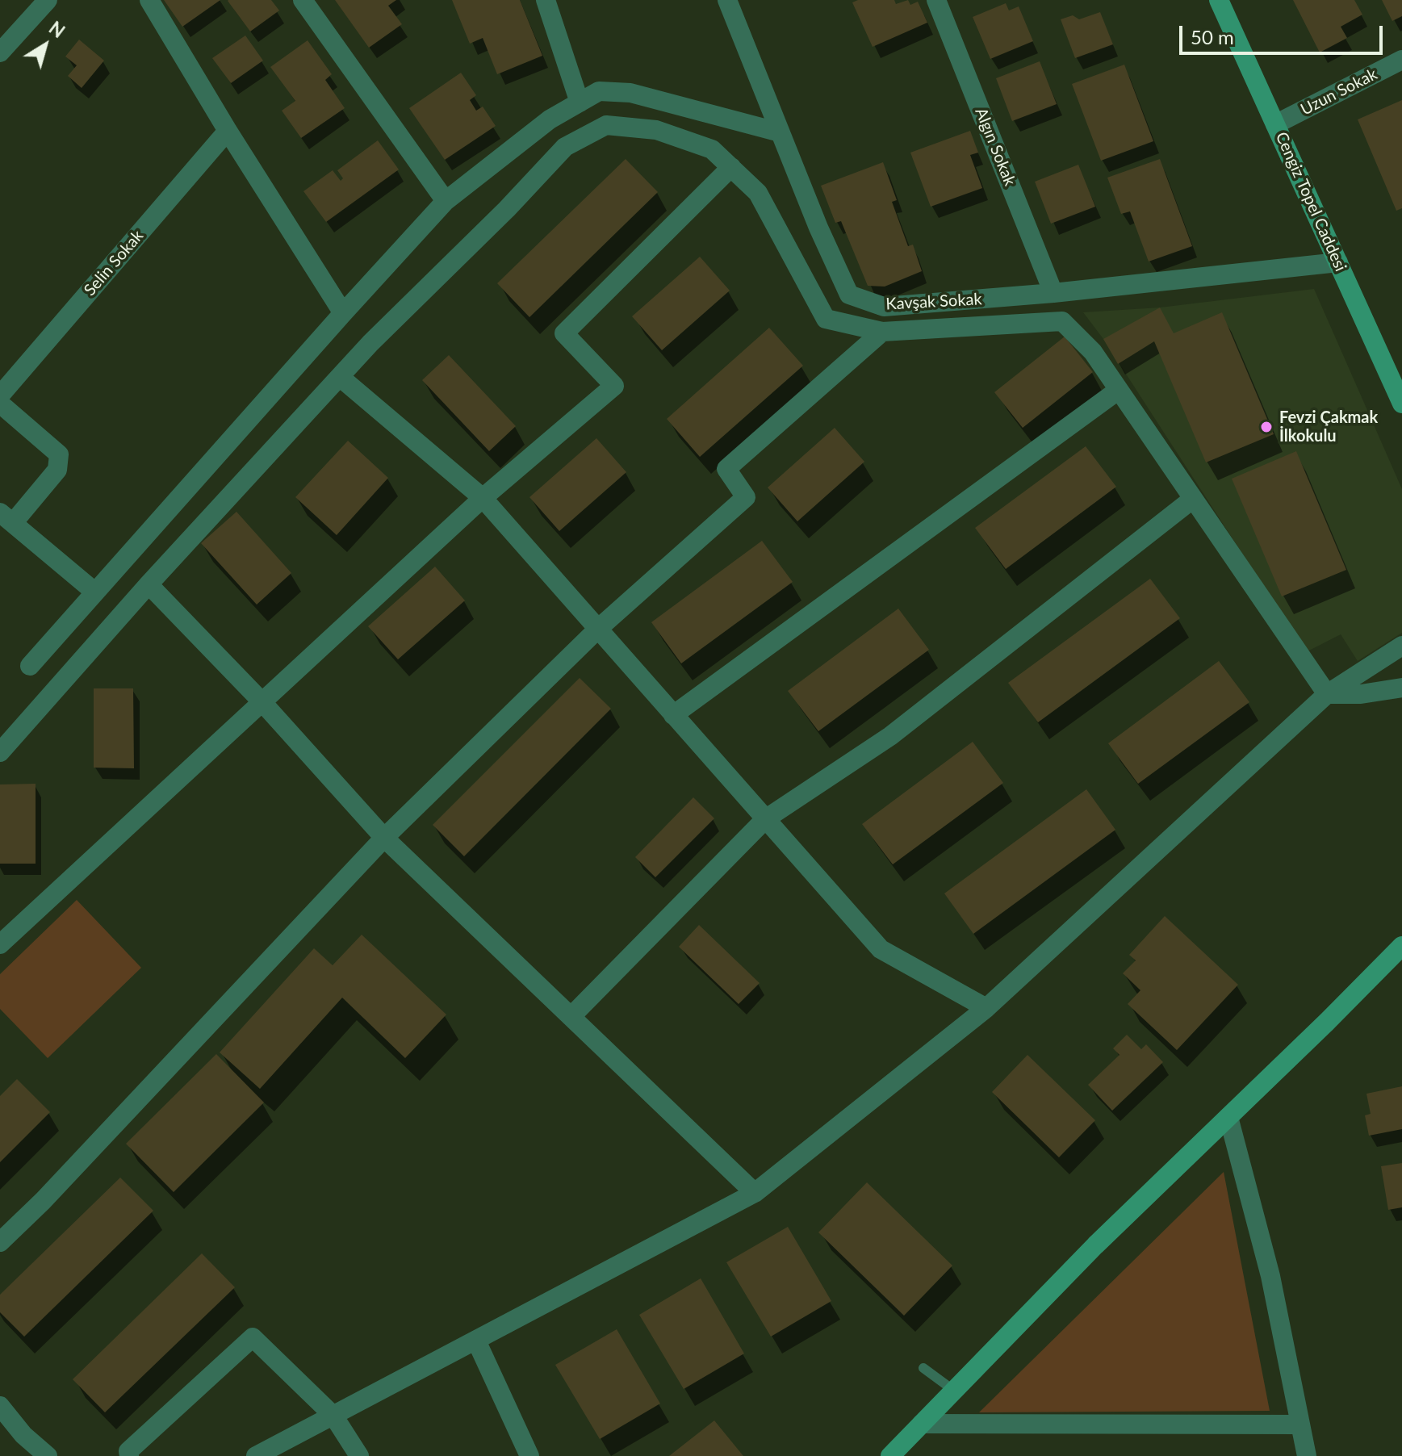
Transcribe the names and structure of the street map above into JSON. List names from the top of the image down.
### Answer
{
  "streets": {
    "street": [
      "Uzun Sokak",
      "Algın Sokak",
      "Cengiz Topel Caddesi",
      "Selin Sokak",
      "Kavşak Sokak"
    ]
  },
  "crossings": [
    ["Uzun Sokak", "Cengiz Topel Caddesi"],
    ["Algın Sokak", "Kavşak Sokak"],
    ["Cengiz Topel Caddesi", "Kavşak Sokak"]
  ],
  "places": ["Fevzi Çakmak İlkokulu"],
  "scale_bar": "50 m",
  "north": "top right"
}
